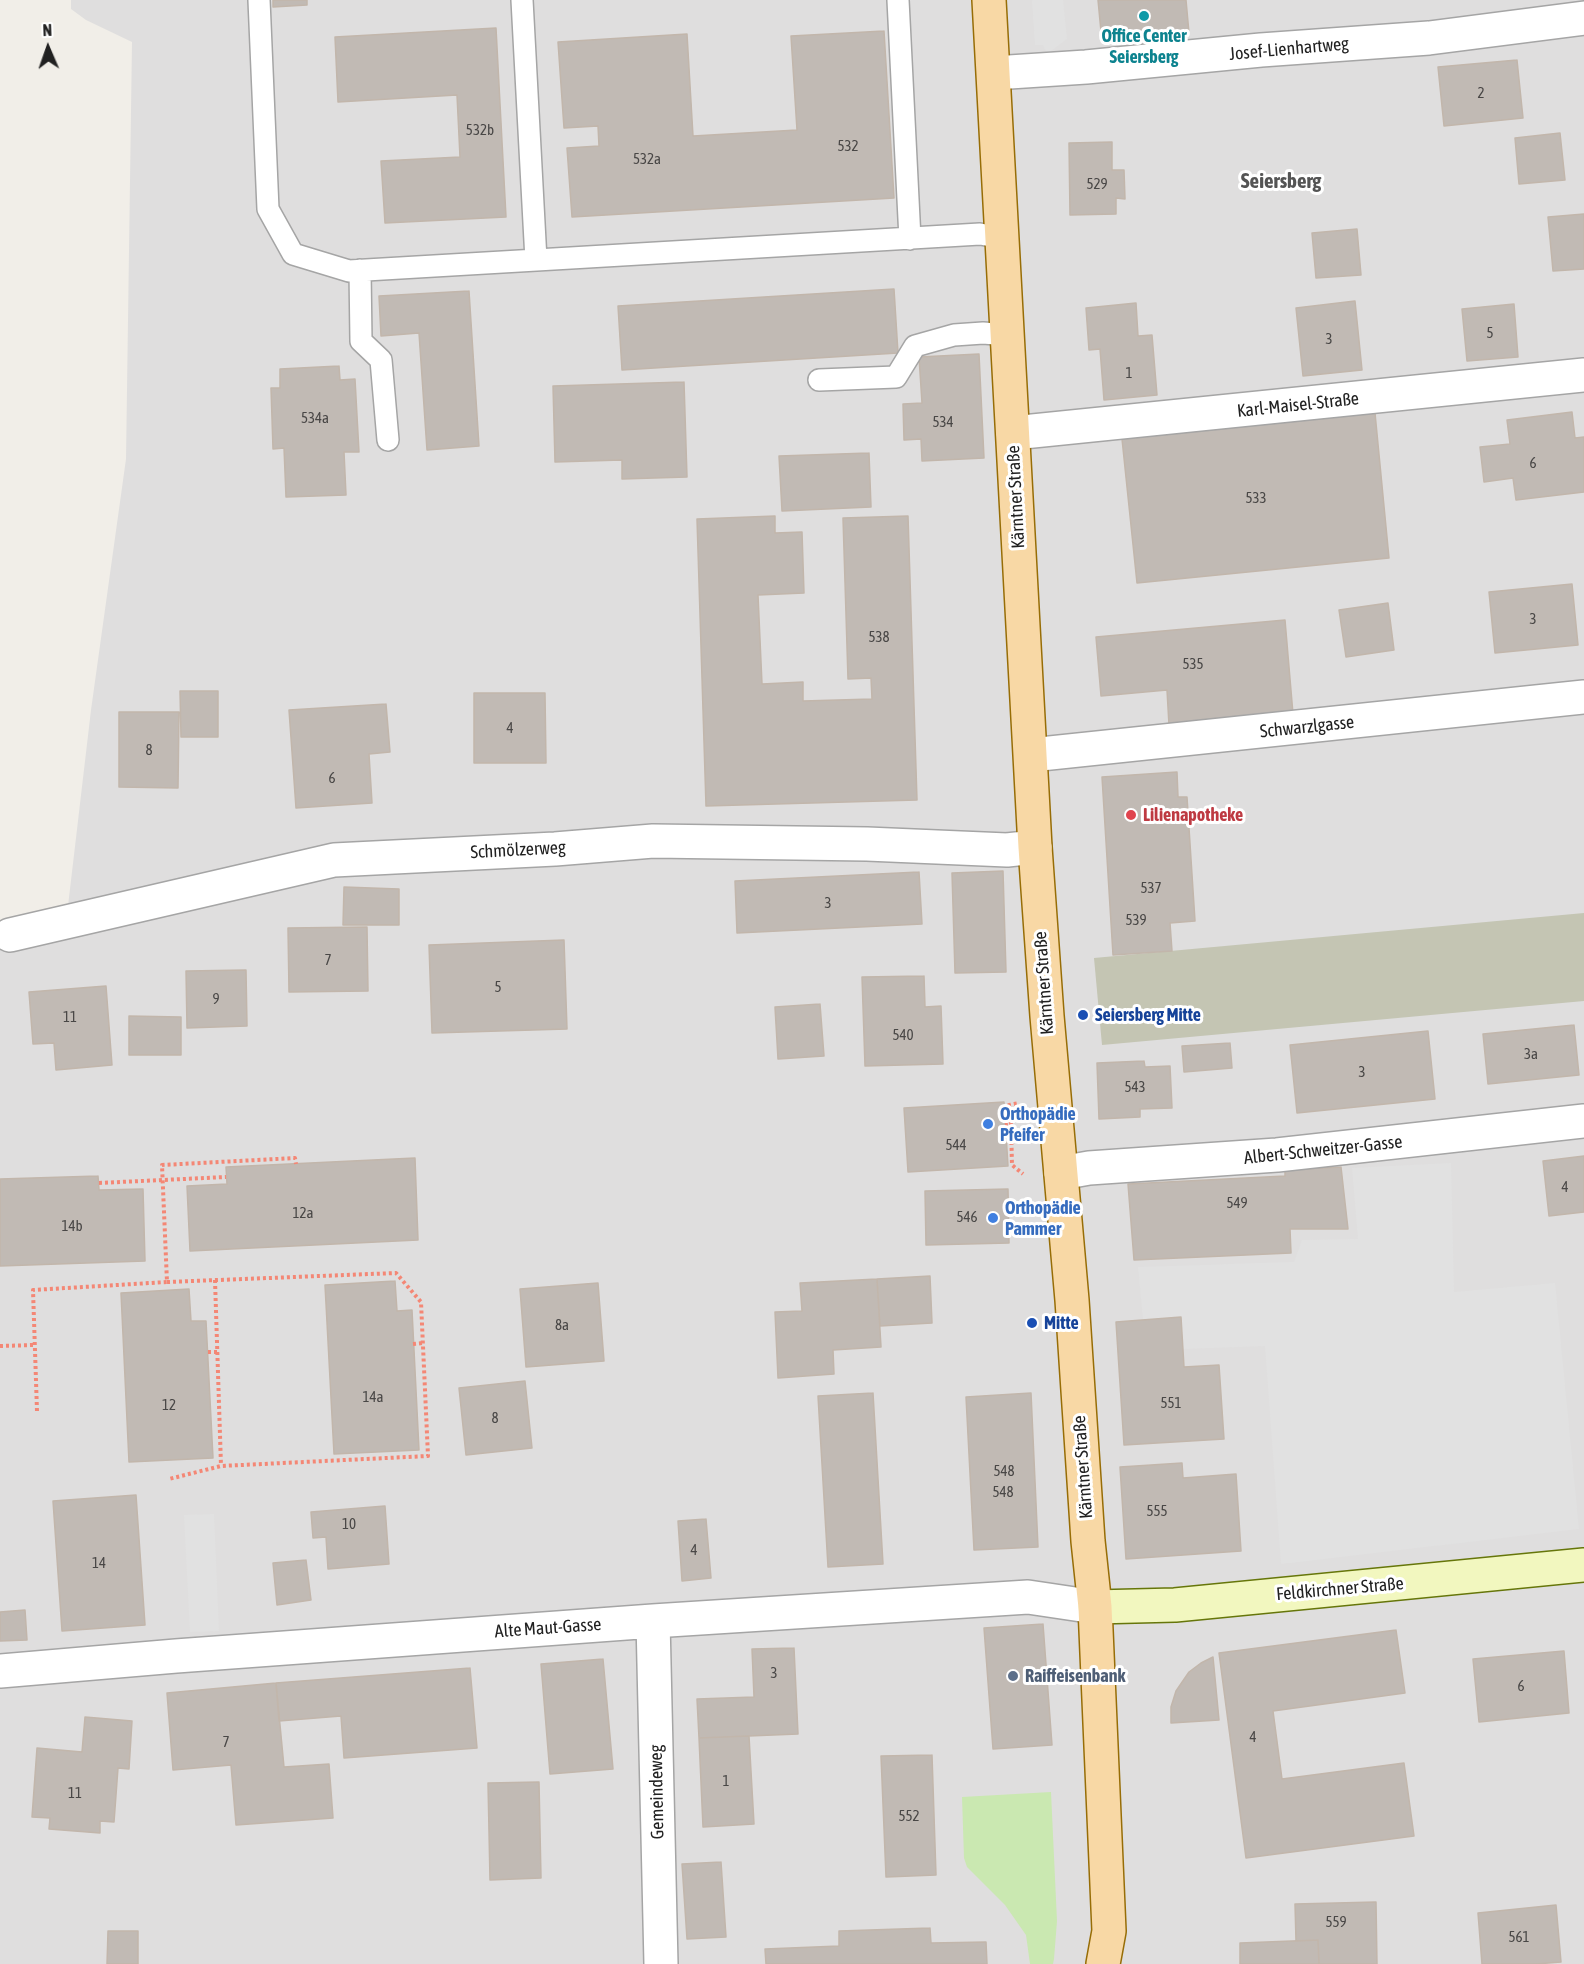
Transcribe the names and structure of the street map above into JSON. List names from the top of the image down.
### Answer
{
  "streets": {
    "main road": ["Kärntner Straße", "Feldkirchner Straße"],
    "street": [
      "Josef-Lienhartweg",
      "Karl-Maisel-Straße",
      "Schwarzlgasse",
      "Schmölzerweg",
      "Albert-Schweitzer-Gasse",
      "Alte Maut-Gasse",
      "Gemeindeweg"
    ]
  },
  "crossings": [
    ["Josef-Lienhartweg", "Kärntner Straße"],
    ["Karl-Maisel-Straße", "Kärntner Straße"],
    ["Kärntner Straße", "Schwarzlgasse"],
    ["Kärntner Straße", "Schmölzerweg"],
    ["Kärntner Straße", "Albert-Schweitzer-Gasse"],
    ["Kärntner Straße", "Feldkirchner Straße"],
    ["Kärntner Straße", "Alte Maut-Gasse"],
    ["Feldkirchner Straße", "Alte Maut-Gasse"],
    ["Alte Maut-Gasse", "Gemeindeweg"]
  ],
  "districts": ["Seiersberg"],
  "places": [
    "Office Center Seiersberg",
    "Lilienapotheke",
    "Seiersberg Mitte",
    "Orthopädie Pfeifer",
    "Orthopädie Pammer",
    "Mitte",
    "Raiffeisenbank"
  ],
  "house_numbers": [
    "2",
    "532b",
    "532",
    "532a",
    "529",
    "5",
    "3",
    "1",
    "534a",
    "534",
    "6",
    "533",
    "3",
    "538",
    "535",
    "4",
    "8",
    "6",
    "537",
    "3",
    "539",
    "7",
    "5",
    "9",
    "11",
    "540",
    "3a",
    "3",
    "543",
    "544",
    "4",
    "549",
    "12a",
    "546",
    "14b",
    "8a",
    "14a",
    "551",
    "12",
    "8",
    "548",
    "548",
    "555",
    "10",
    "4",
    "14",
    "3",
    "6",
    "4",
    "7",
    "1",
    "11",
    "552",
    "559",
    "561"
  ],
  "north": "top"
}
